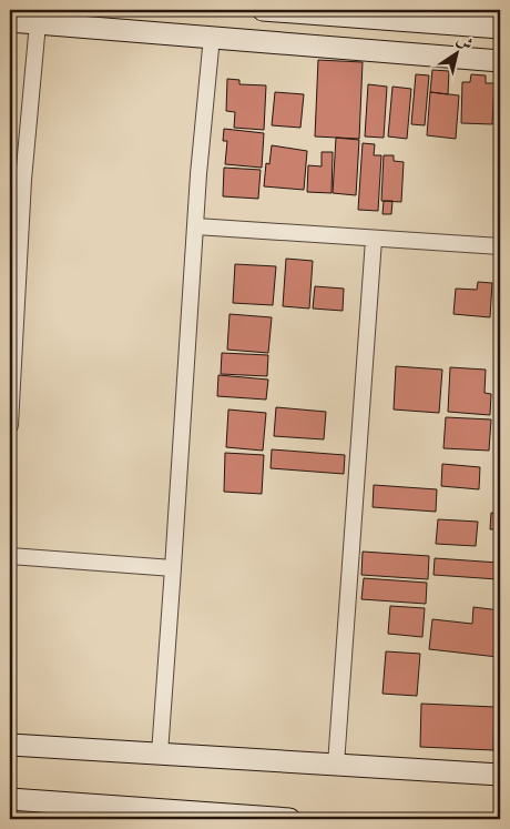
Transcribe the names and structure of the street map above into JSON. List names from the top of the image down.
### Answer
{
  "north": "top right"
}
